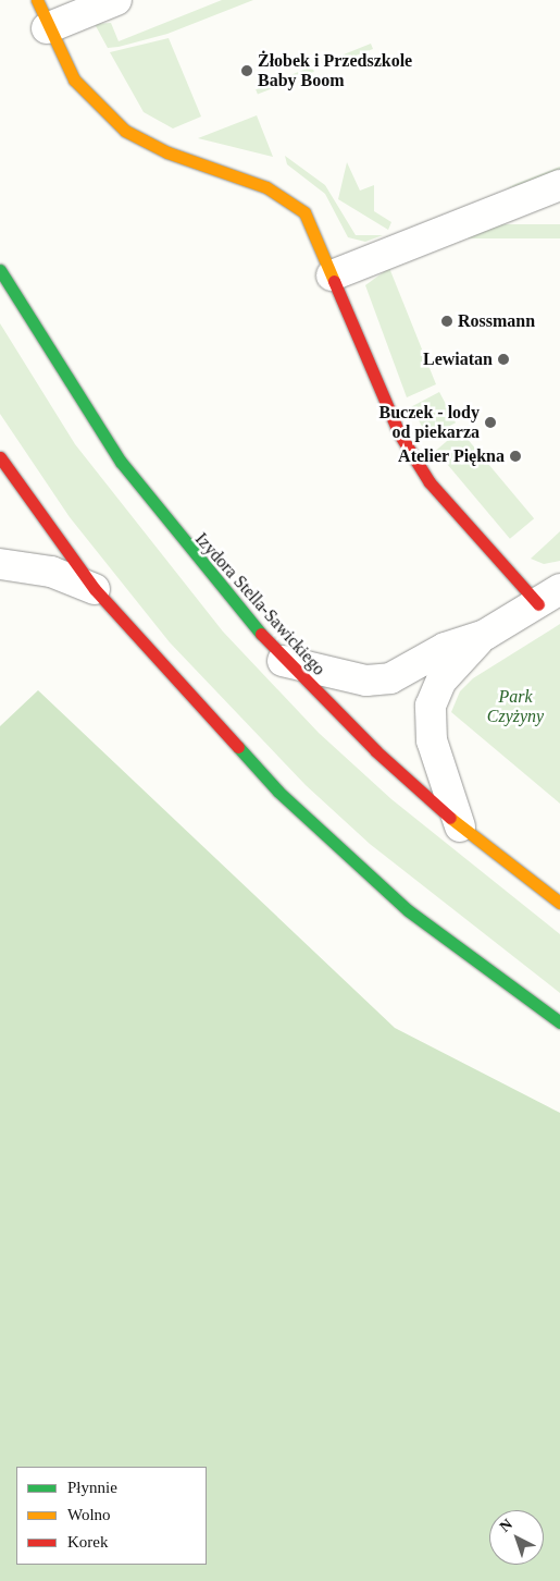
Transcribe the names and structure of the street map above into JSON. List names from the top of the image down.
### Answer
{
  "streets": {
    "main road": ["Izydora Stella-Sawickiego"]
  },
  "parks": ["Park Czyżyny"],
  "places": [
    "Żłobek i Przedszkole Baby Boom",
    "Rossmann",
    "Lewiatan",
    "Buczek - lody od piekarza",
    "Atelier Piękna"
  ],
  "legend": ["Płynnie", "Wolno", "Korek"],
  "north": "top left"
}
